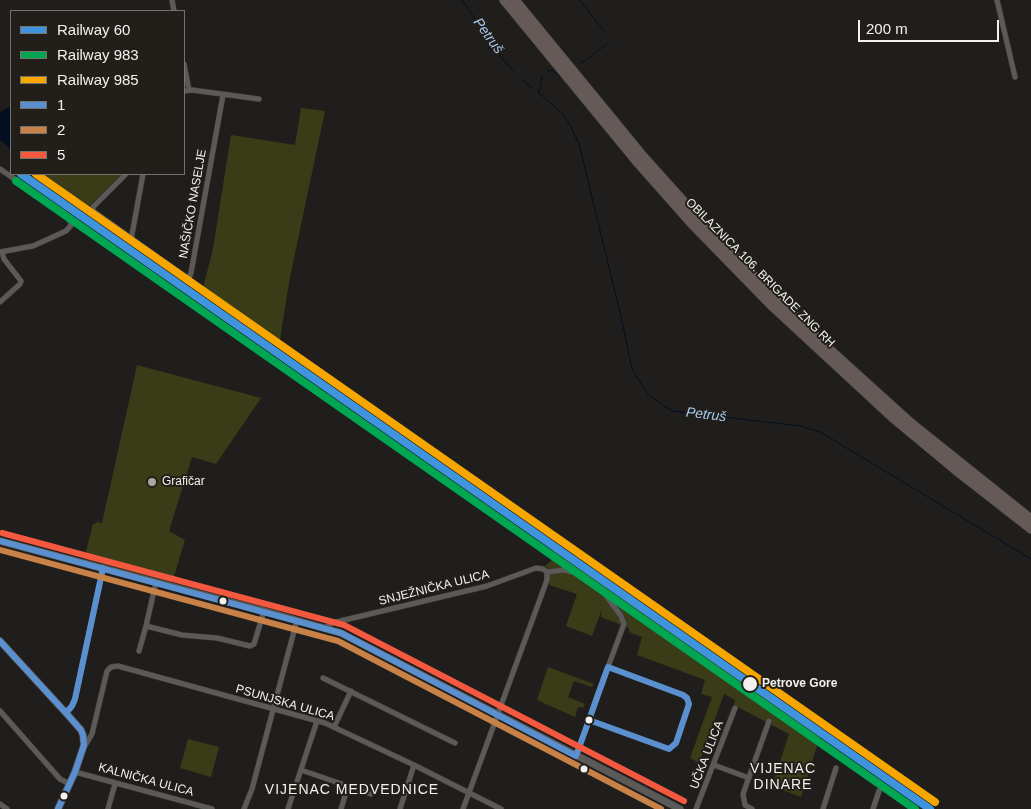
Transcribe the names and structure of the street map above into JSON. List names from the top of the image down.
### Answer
{
  "streets": {
    "highway": ["OBILAZNICA 106. BRIGADE ZNG RH"],
    "street": [
      "NAŠIČKO NASELJE",
      "SNJEŽNIČKA ULICA",
      "PSUNJSKA ULICA",
      "UČKA ULICA",
      "KALNIČKA ULICA"
    ]
  },
  "districts": ["VIJENAC DINARE", "VIJENAC MEDVEDNICE"],
  "water": ["Petruš"],
  "places": ["Grafičar", "Petrove Gore"],
  "lines": [
    "rail line 60",
    "rail line 985",
    "rail line 983",
    "transit line 5",
    "transit line 1",
    "transit line 2"
  ],
  "legend": [
    "Railway 60",
    "Railway 983",
    "Railway 985",
    "1",
    "2",
    "5"
  ],
  "scale_bar": "200 m"
}
